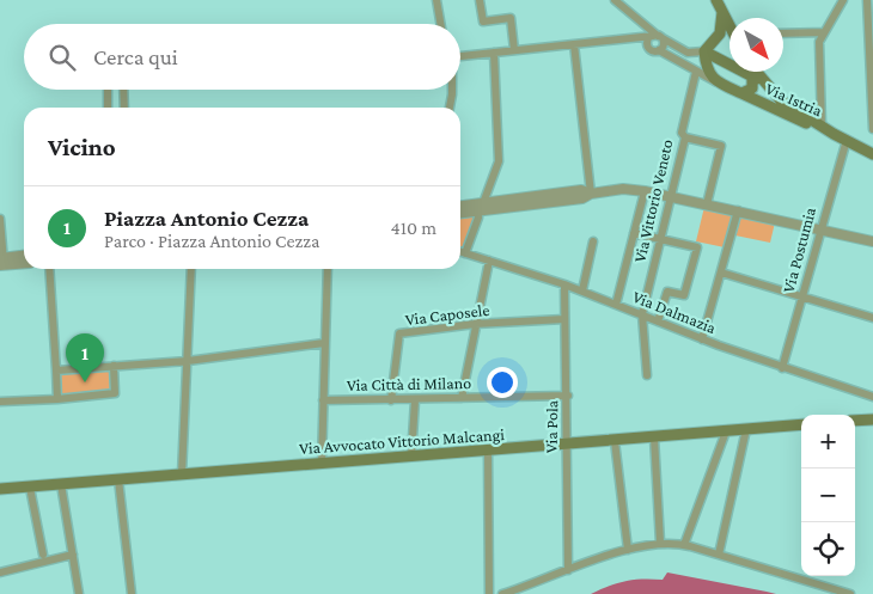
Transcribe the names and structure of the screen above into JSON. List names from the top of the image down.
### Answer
{
  "streets": {
    "main road": ["Via Istria", "Via Avvocato Vittorio Malcangi"],
    "street": [
      "Via Vittorio Veneto",
      "Via Postumia",
      "Via Dalmazia",
      "Via Caposele",
      "Via Città di Milano",
      "Via Pola"
    ]
  },
  "crossings": [
    ["Via Istria", "Via Vittorio Veneto"],
    ["Via Istria", "Via Postumia"],
    ["Via Vittorio Veneto", "Via Dalmazia"],
    ["Via Postumia", "Via Dalmazia"],
    ["Via Dalmazia", "Via Pola"],
    ["Via Caposele", "Via Città di Milano"],
    ["Via Caposele", "Via Pola"],
    ["Via Città di Milano", "Via Pola"],
    ["Via Pola", "Via Avvocato Vittorio Malcangi"]
  ],
  "north": "bottom right",
  "page": {
    "search": "Cerca qui",
    "heading": "Vicino",
    "list": [
      {
        "mark": "1",
        "name": "Piazza Antonio Cezza",
        "note": "Parco · Piazza Antonio Cezza",
        "value": "410 m"
      }
    ],
    "pins": "1",
    "map_buttons": ["+", "−"]
  }
}
